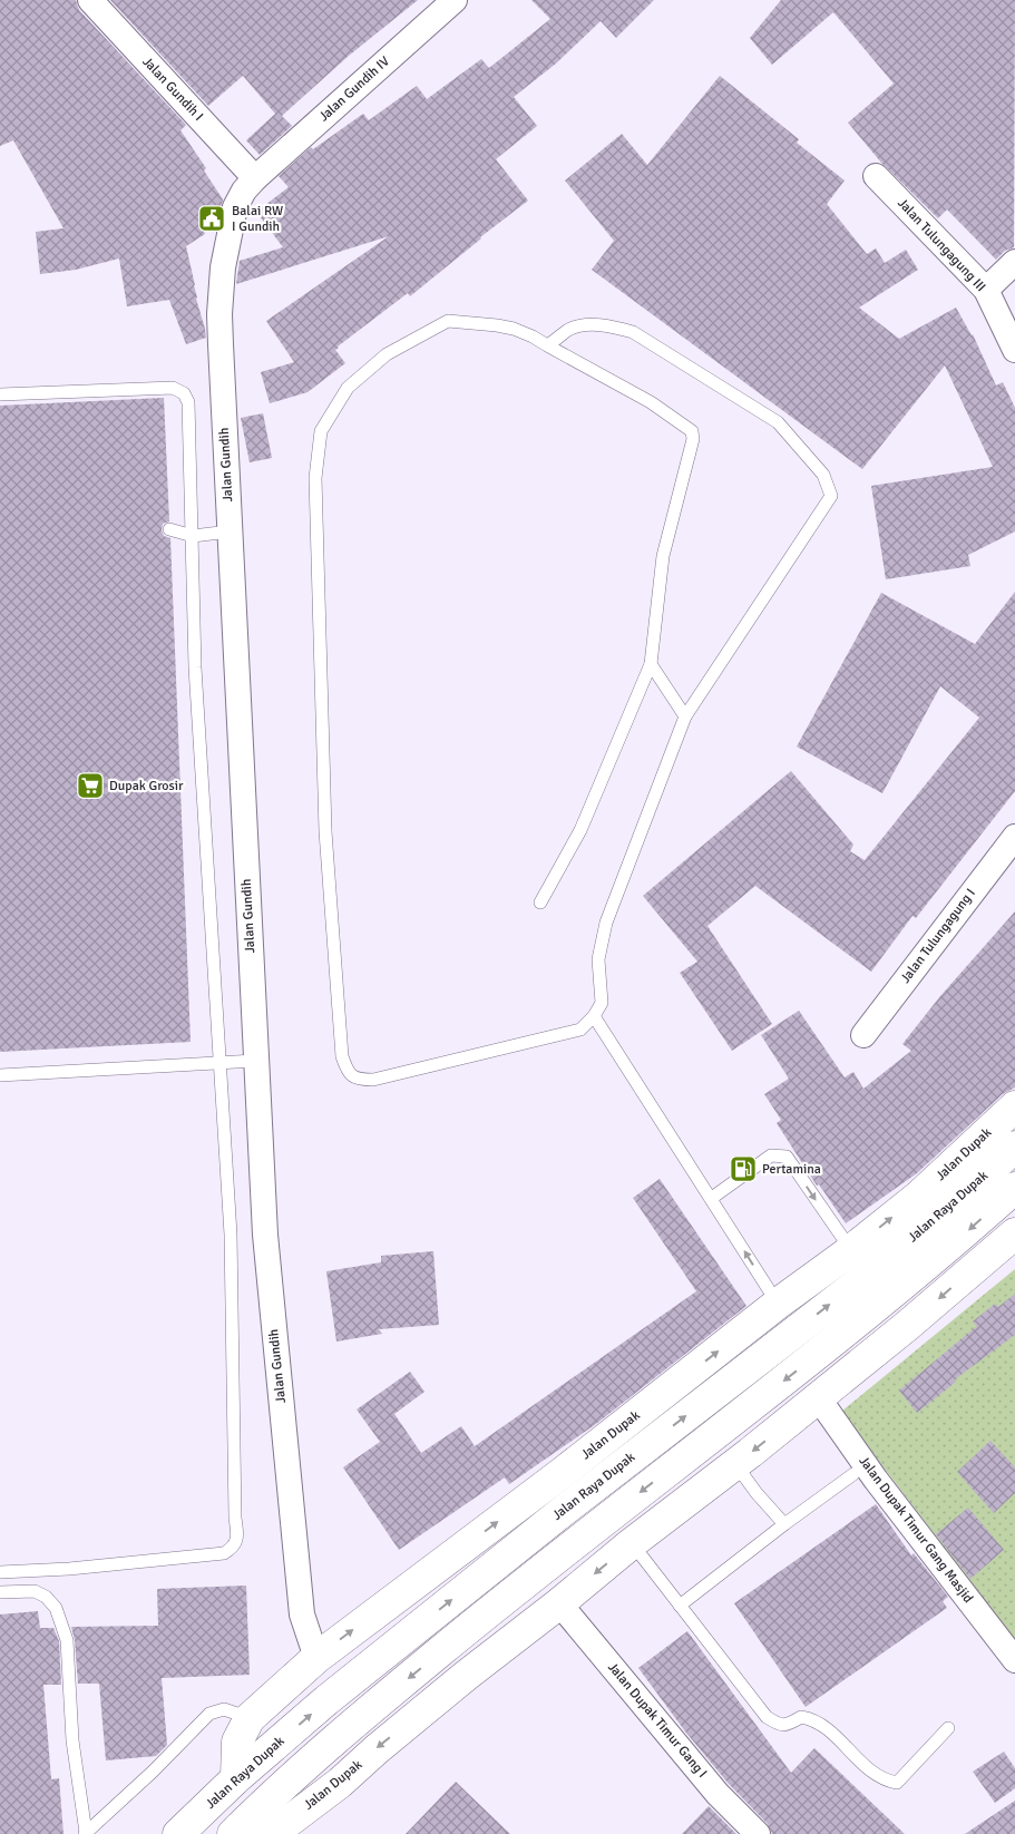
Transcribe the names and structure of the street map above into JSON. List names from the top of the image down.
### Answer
{
  "streets": {
    "main road": ["Jalan Dupak", "Jalan Raya Dupak"],
    "street": [
      "Jalan Gundih I",
      "Jalan Gundih IV",
      "Jalan Tulungagung III",
      "Jalan Gundih",
      "Jalan Tulungagung I",
      "Jalan Dupak Timur Gang Masjid",
      "Jalan Dupak Timur Gang I"
    ]
  },
  "crossings": [
    ["Jalan Gundih I", "Jalan Gundih IV"],
    ["Jalan Gundih I", "Jalan Gundih"],
    ["Jalan Gundih IV", "Jalan Gundih"],
    ["Jalan Gundih", "Jalan Dupak"],
    ["Jalan Dupak", "Jalan Raya Dupak"],
    ["Jalan Dupak", "Jalan Dupak Timur Gang Masjid"],
    ["Jalan Dupak", "Jalan Dupak Timur Gang I"]
  ],
  "places": {
    "public building": ["Balai RW I Gundih"],
    "supermarket": ["Dupak Grosir"],
    "fuel station": ["Pertamina"]
  }
}
